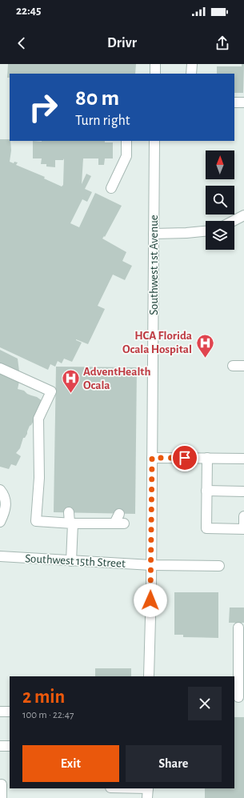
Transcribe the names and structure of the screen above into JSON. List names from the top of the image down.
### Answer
{
  "streets": {
    "street": ["Southwest 1st Avenue", "Southwest 15th Street"]
  },
  "crossings": [
    ["Southwest 1st Avenue", "Southwest 15th Street"]
  ],
  "places": {
    "hospital": ["HCA Florida Ocala Hospital", "AdventHealth Ocala"]
  },
  "north": "top",
  "page": {
    "status": "22:45",
    "header": "Drivr",
    "turn": ["80 m", "Turn right"],
    "heading": ["2 min", "100 m · 22:47"],
    "buttons": ["Exit", "Share"]
  }
}
